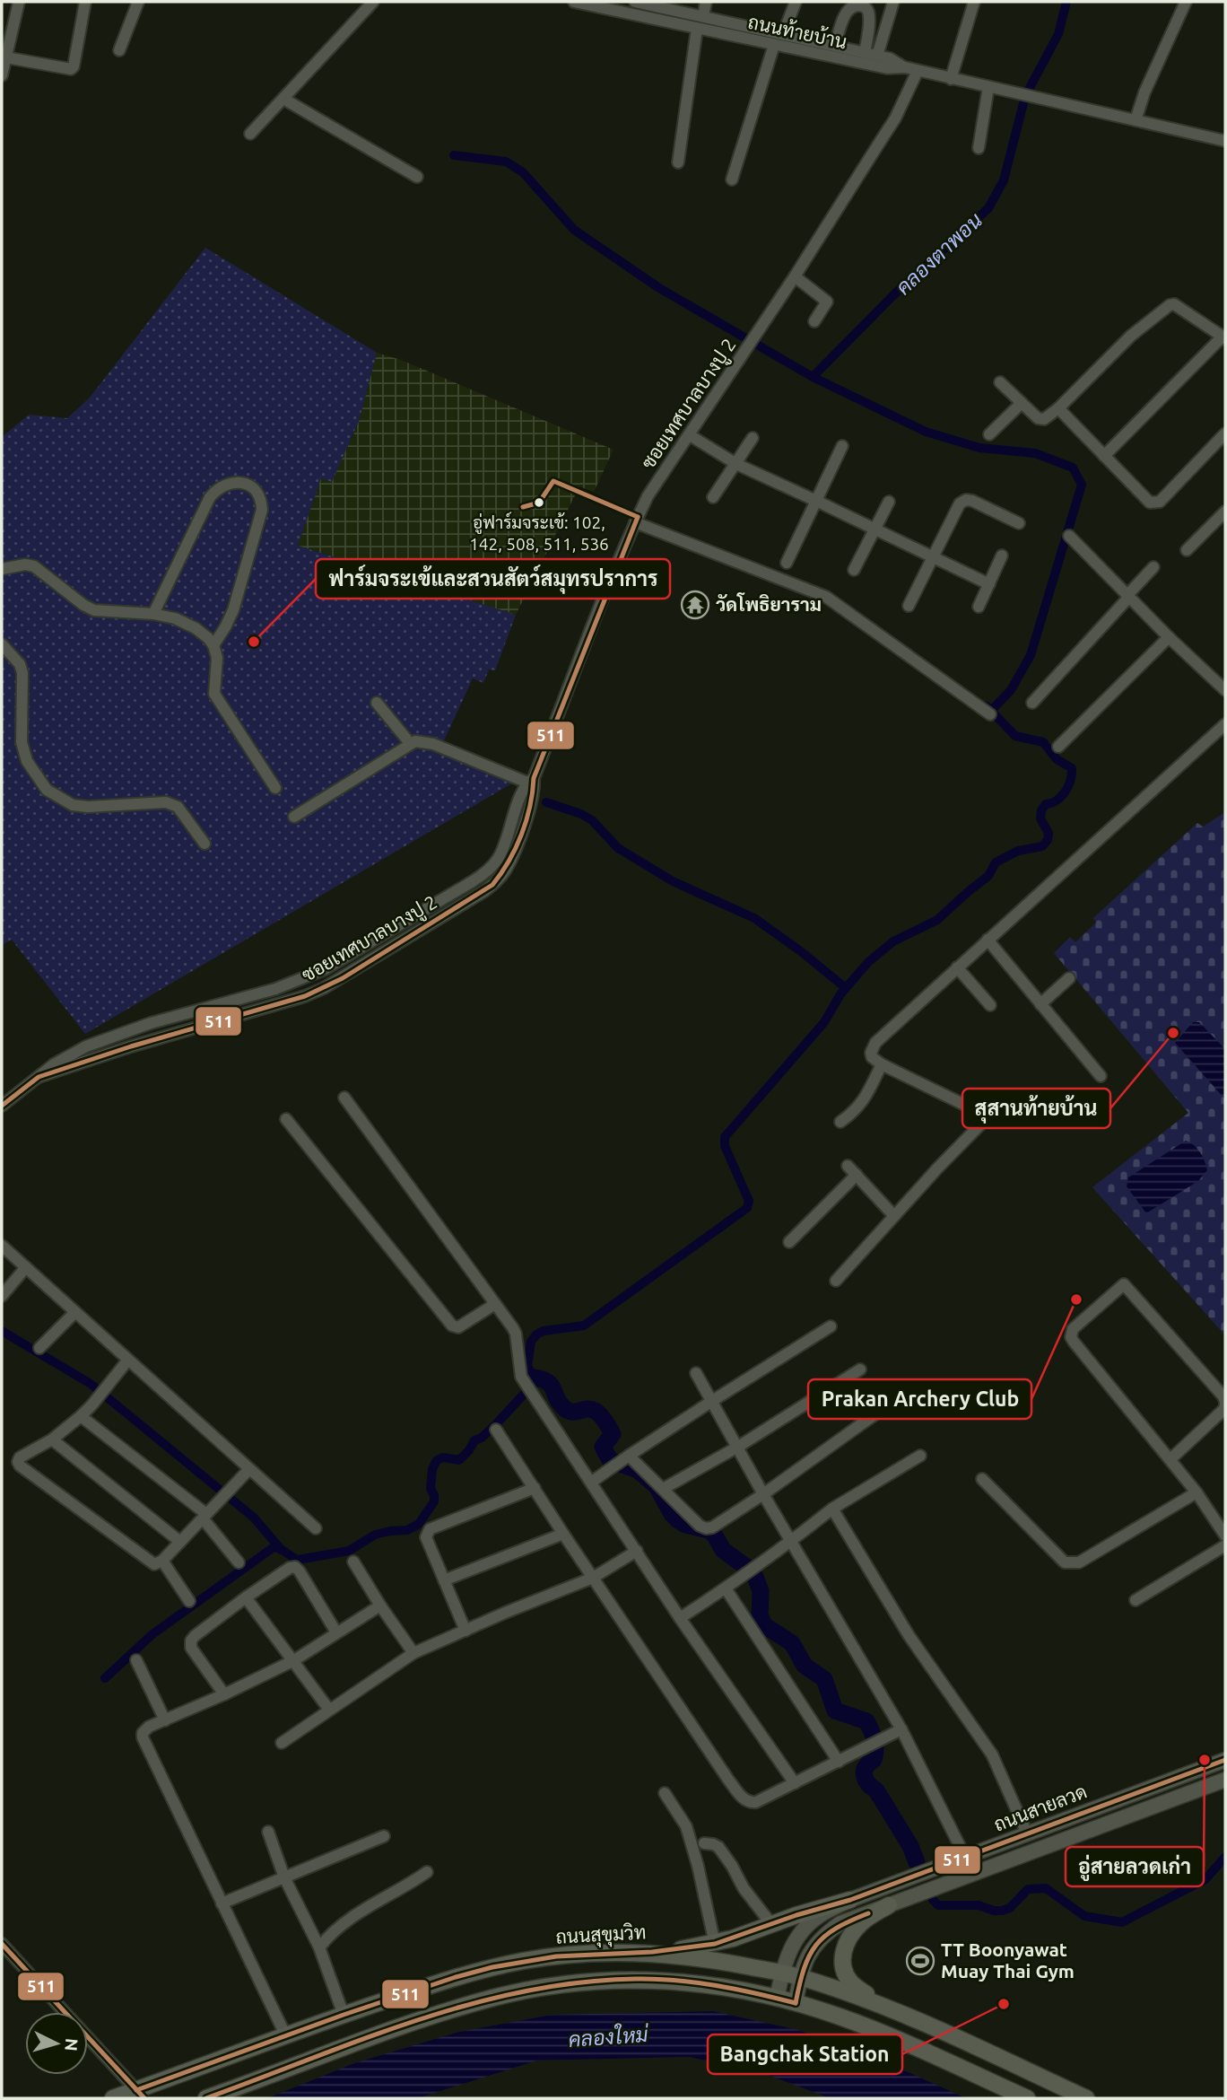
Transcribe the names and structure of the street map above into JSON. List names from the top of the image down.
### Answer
{
  "streets": {
    "highway": ["ถนนสุขุมวิท"],
    "main road": ["ถนนสายลวด"],
    "street": ["ถนนท้ายบ้าน", "ซอยเทศบาลบางปู 2"]
  },
  "crossings": [
    ["ถนนท้ายบ้าน", "ซอยเทศบาลบางปู 2"],
    ["ถนนสายลวด", "ถนนสุขุมวิท"]
  ],
  "water": ["คลองตาพอน", "คลองใหม่"],
  "places": {
    "other": [
      "อู่ฟาร์มจระเข้: 102, 142, 508, 511, 536",
      "ฟาร์มจระเข้และสวนสัตว์สมุทรปราการ",
      "สุสานท้ายบ้าน",
      "Prakan Archery Club",
      "อู่สายลวดเก่า",
      "Bangchak Station"
    ],
    "temple": ["วัดโพธิยาราม"],
    "sports": ["TT Boonyawat Muay Thai Gym"]
  },
  "lines": ["transit line 511"],
  "north": "right"
}
